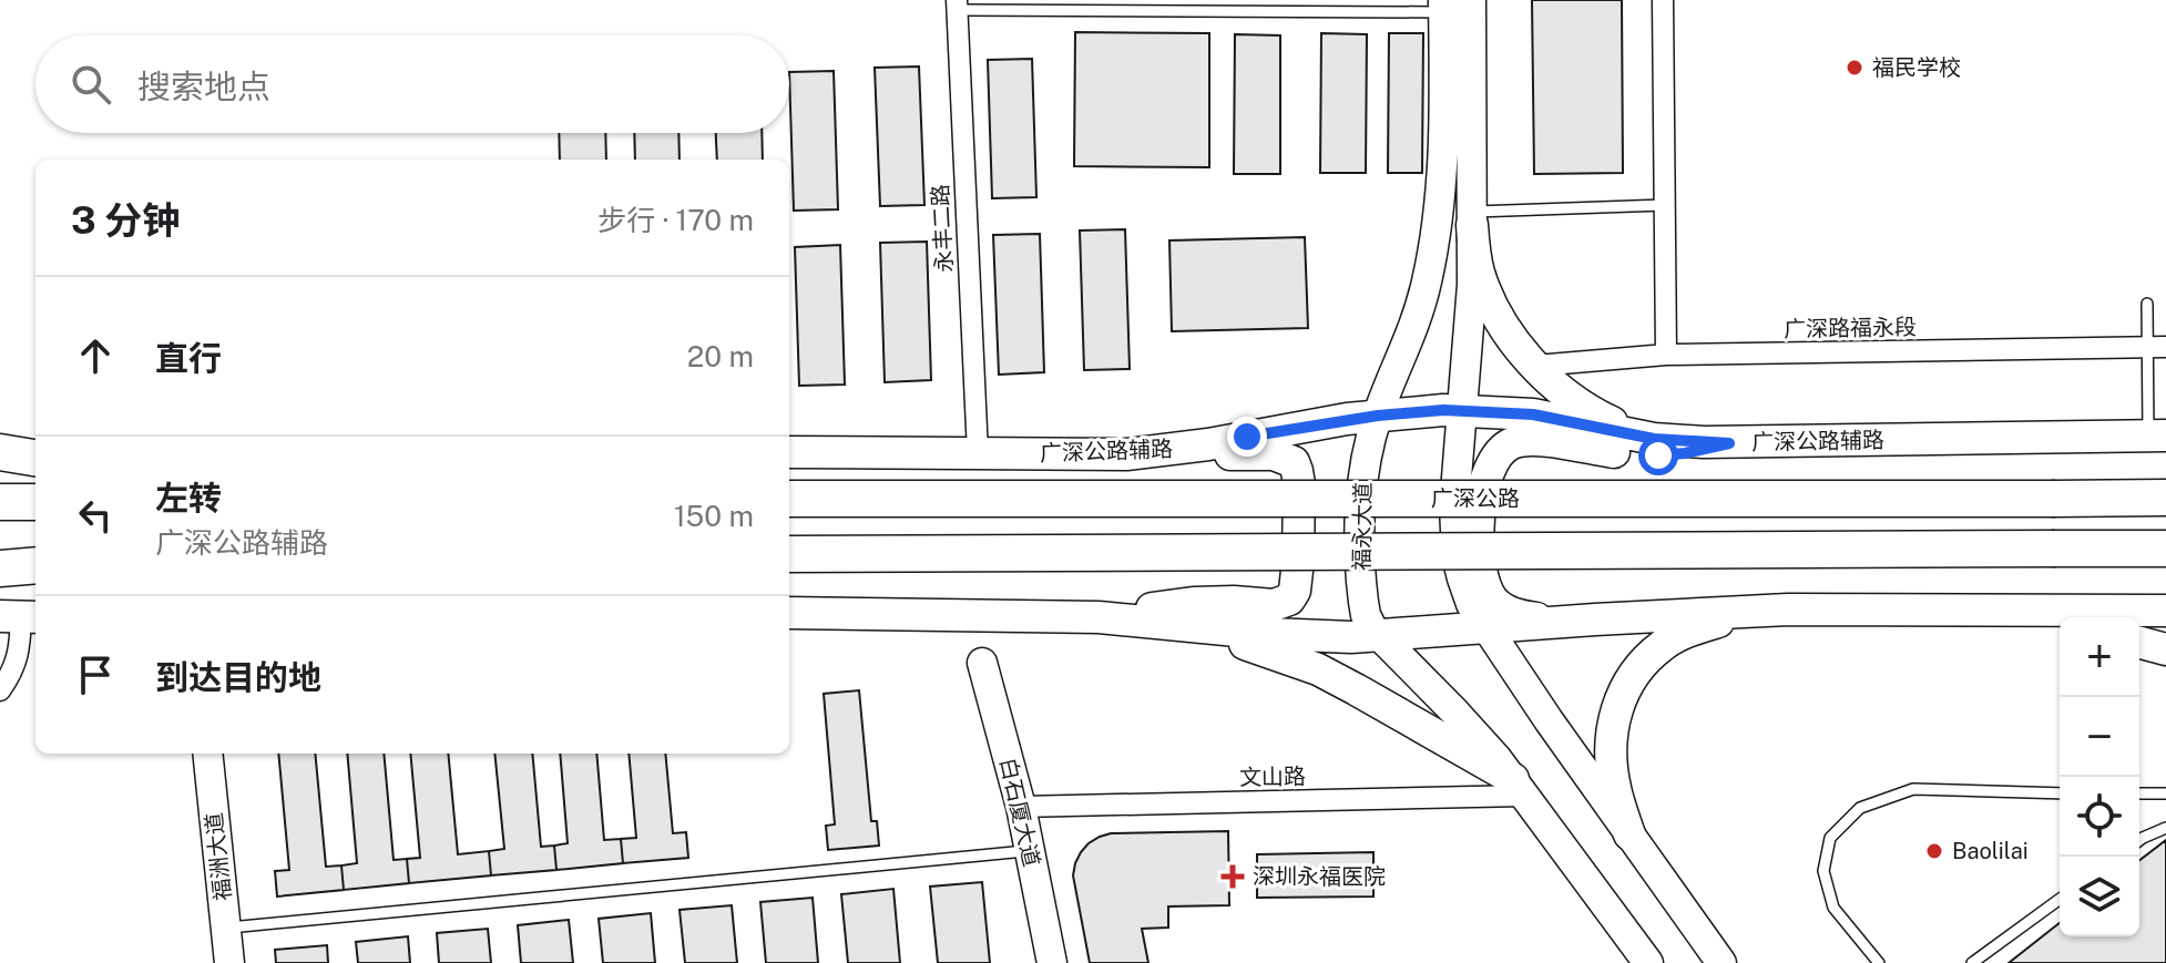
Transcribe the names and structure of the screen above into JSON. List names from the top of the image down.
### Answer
{
  "streets": {
    "highway": ["广深公路"],
    "main road": [
      "广深公路辅路",
      "福永大道",
      "白石厦大道",
      "福洲大道"
    ],
    "street": ["永丰二路", "广深路福永段", "文山路"]
  },
  "crossings": [
    ["永丰二路", "广深公路辅路"],
    ["广深公路辅路", "福永大道"],
    ["福永大道", "文山路"],
    ["文山路", "白石厦大道"]
  ],
  "places": {
    "other": ["福民学校", "Baolilai"],
    "health": ["深圳永福医院"]
  },
  "page": {
    "search": "搜索地点",
    "heading": ["3 分钟", "步行 · 170 m"],
    "list": [
      ["直行", "20 m"],
      ["左转", "广深公路辅路", "150 m"],
      "到达目的地"
    ],
    "map_buttons": ["+", "−"]
  }
}
